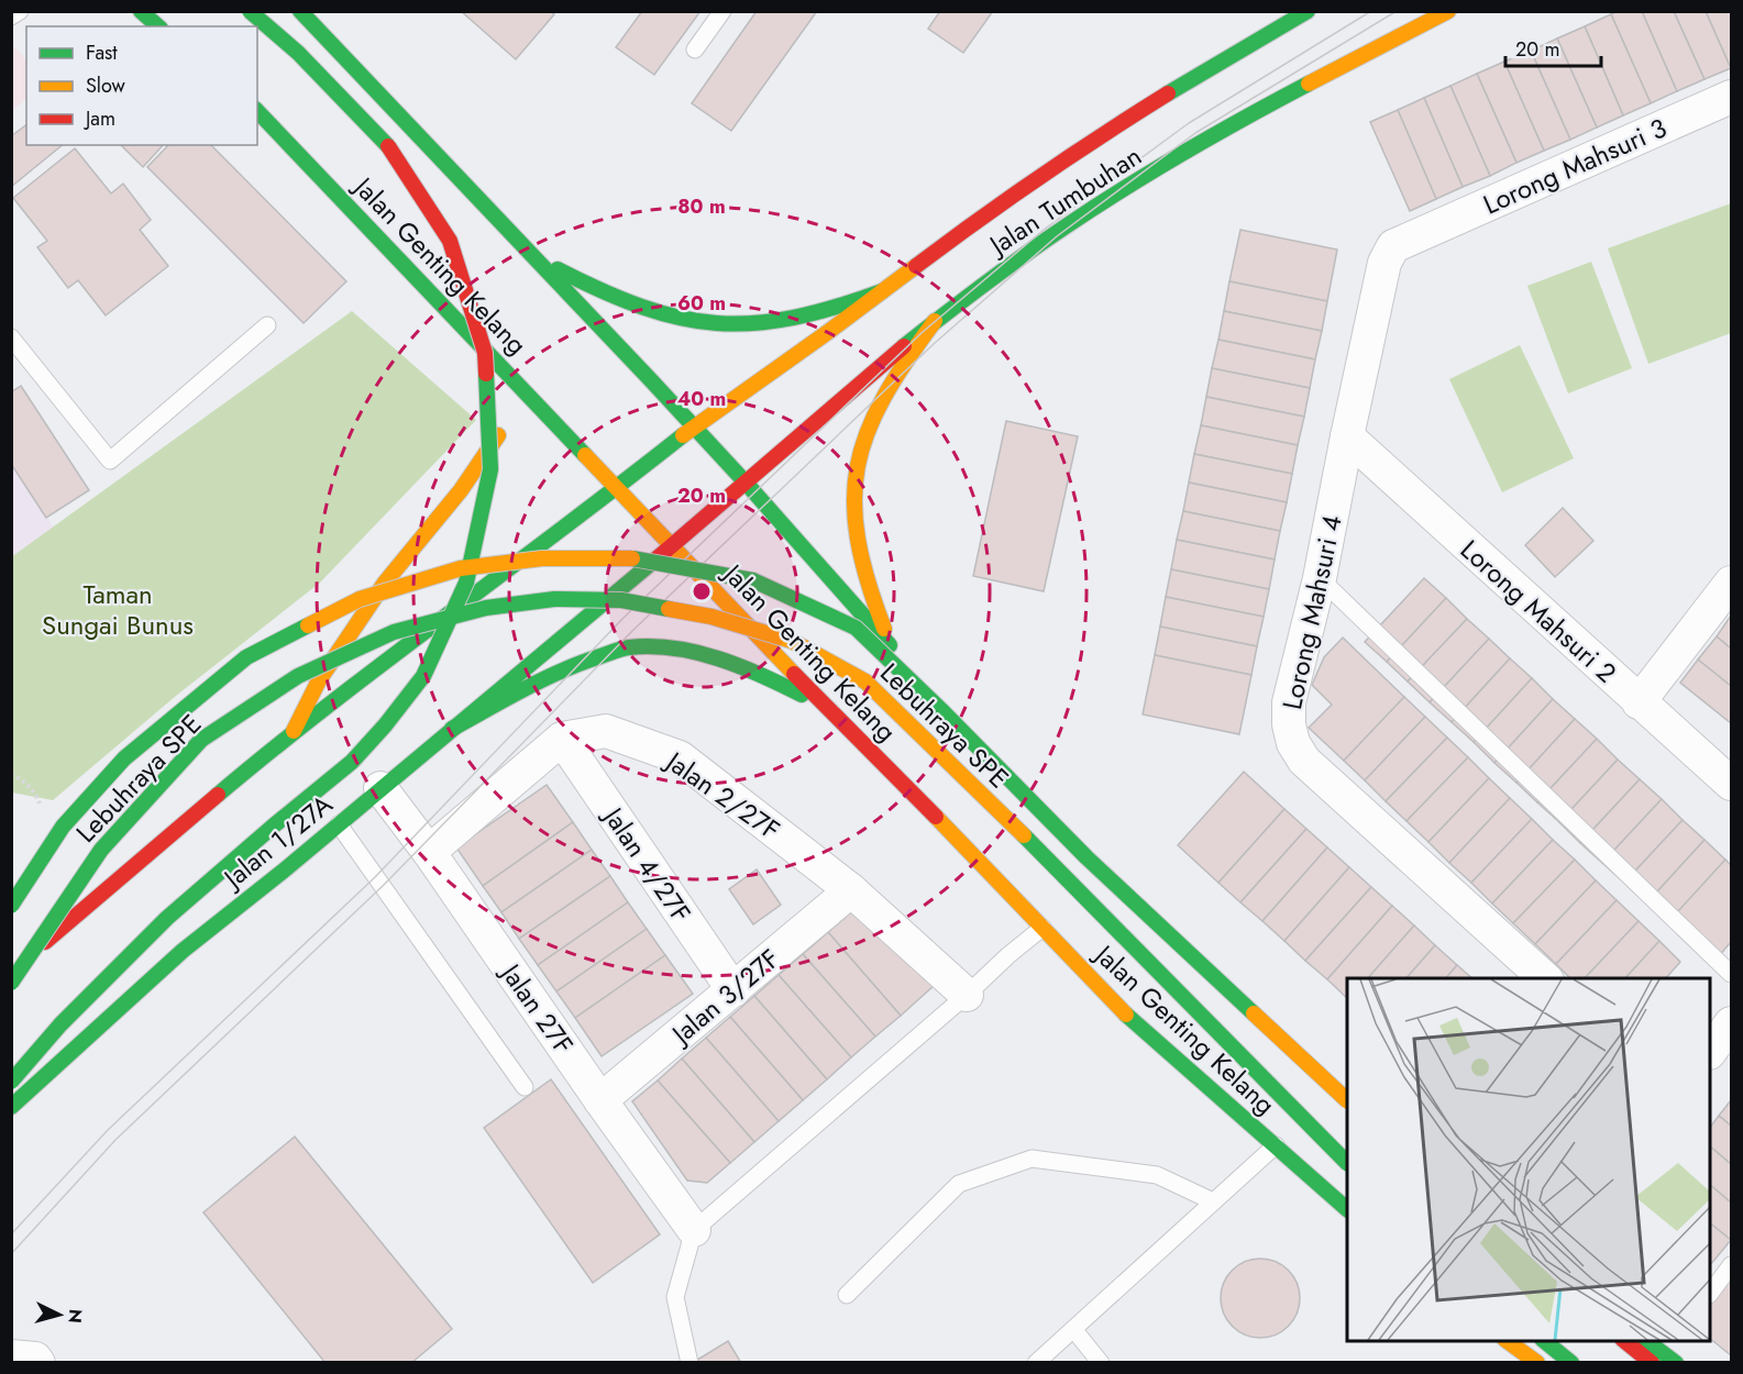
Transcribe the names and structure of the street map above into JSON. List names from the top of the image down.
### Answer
{
  "streets": {
    "main road": [
      "Jalan Tumbuhan",
      "Jalan Genting Kelang",
      "Lebuhraya SPE",
      "Jalan 1/27A"
    ],
    "street": [
      "Lorong Mahsuri 3",
      "Lorong Mahsuri 2",
      "Lorong Mahsuri 4",
      "Jalan 2/27F",
      "Jalan 4/27F",
      "Jalan 3/27F",
      "Jalan 27F"
    ]
  },
  "crossings": [
    ["Lorong Mahsuri 3", "Lorong Mahsuri 4"],
    ["Jalan Tumbuhan", "Jalan 1/27A"],
    ["Jalan Genting Kelang", "Jalan 1/27A"],
    ["Lorong Mahsuri 2", "Lorong Mahsuri 4"],
    ["Jalan 2/27F", "Jalan 4/27F"],
    ["Jalan 2/27F", "Jalan 3/27F"],
    ["Jalan 1/27A", "Jalan 27F"],
    ["Jalan 4/27F", "Jalan 3/27F"],
    ["Jalan 3/27F", "Jalan 27F"]
  ],
  "parks": ["Taman Sungai Bunus"],
  "legend": ["Fast", "Slow", "Jam"],
  "scale_bar": "20 m",
  "north": "right",
  "rings": [
    "80 m",
    "60 m",
    "40 m",
    "20 m"
  ]
}
